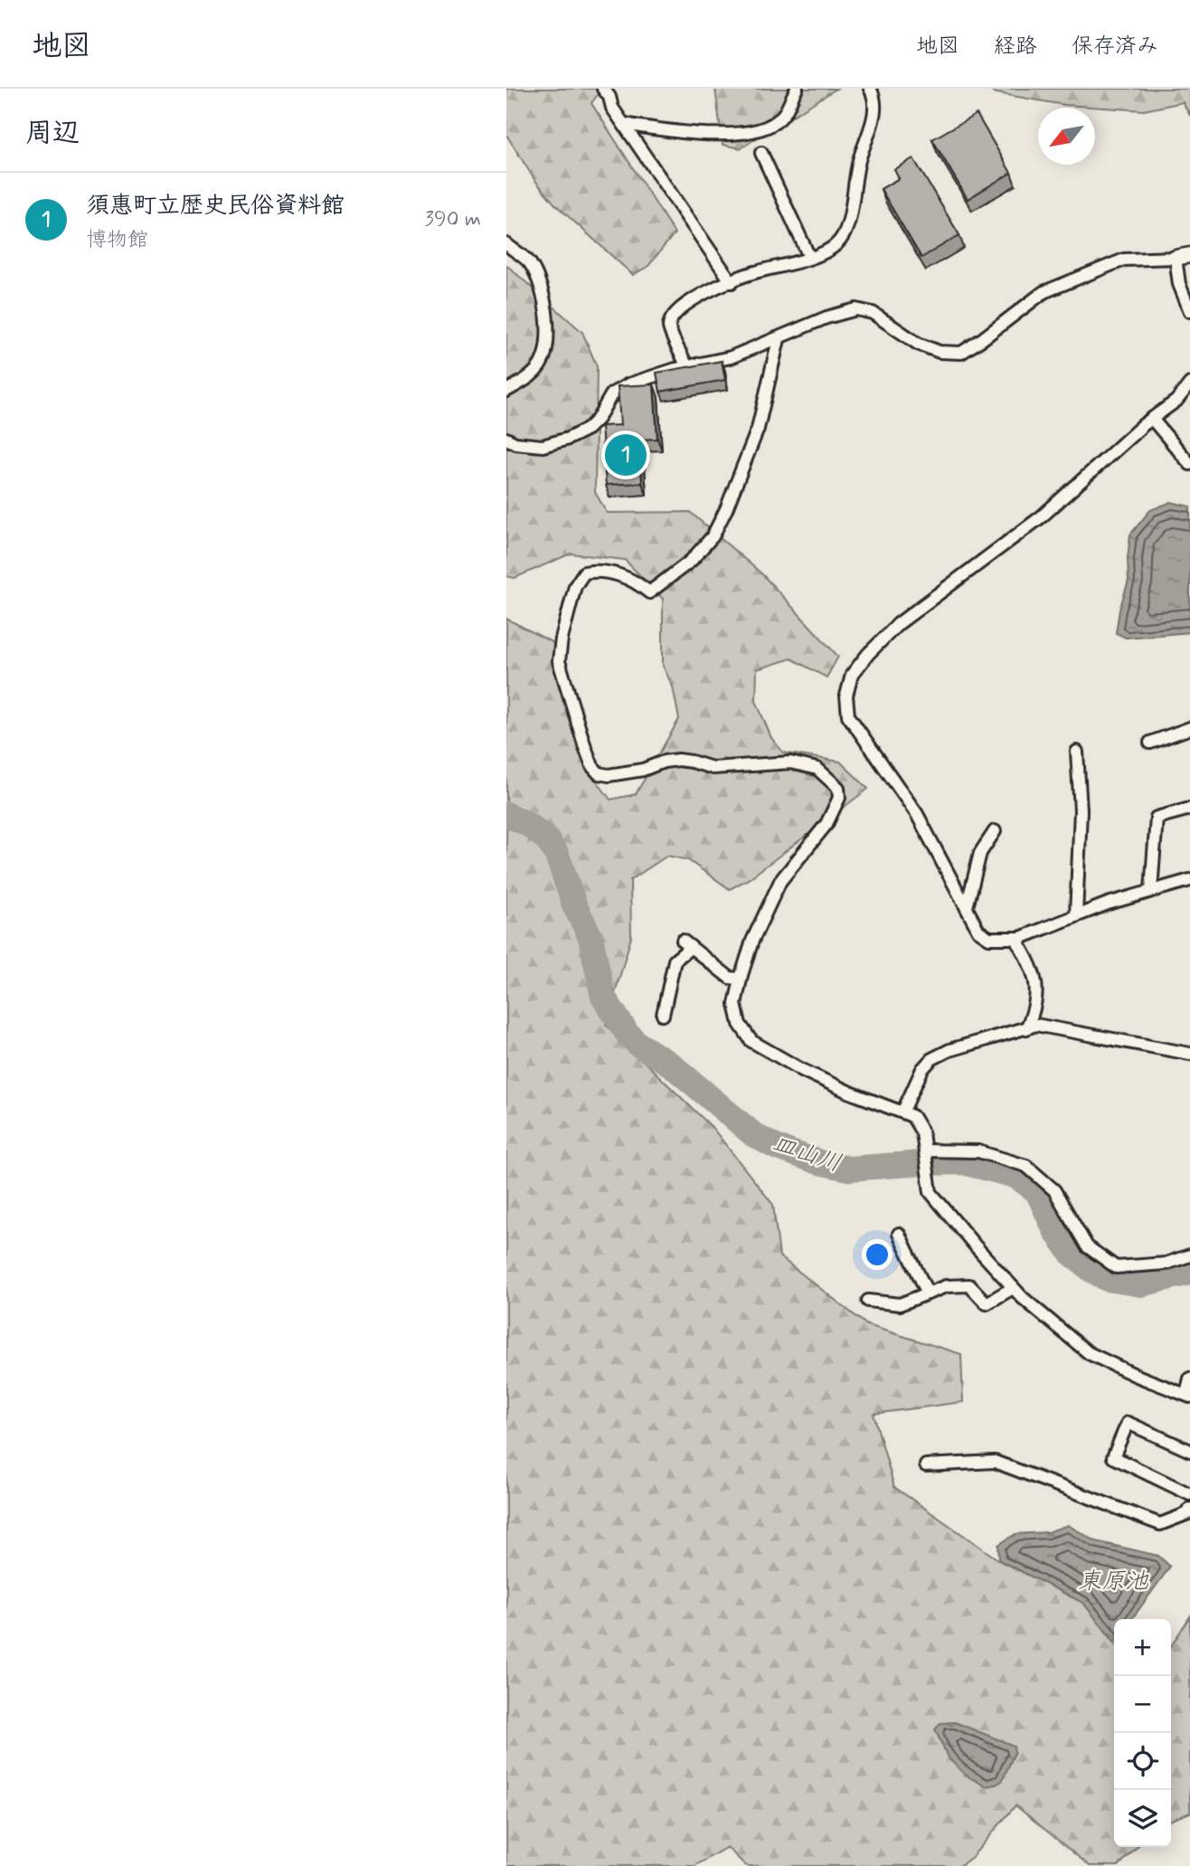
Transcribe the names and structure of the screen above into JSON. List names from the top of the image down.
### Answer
{
  "water": ["皿山川", "東原池"],
  "north": "bottom left",
  "page": {
    "header": "地図",
    "nav": ["地図", "経路", "保存済み"],
    "heading": "周辺",
    "list": [
      {
        "mark": "1",
        "name": "須惠町立歴史民俗資料館",
        "note": "博物館",
        "value": "390 m"
      }
    ],
    "pins": "1",
    "map_buttons": ["+", "−"]
  }
}
